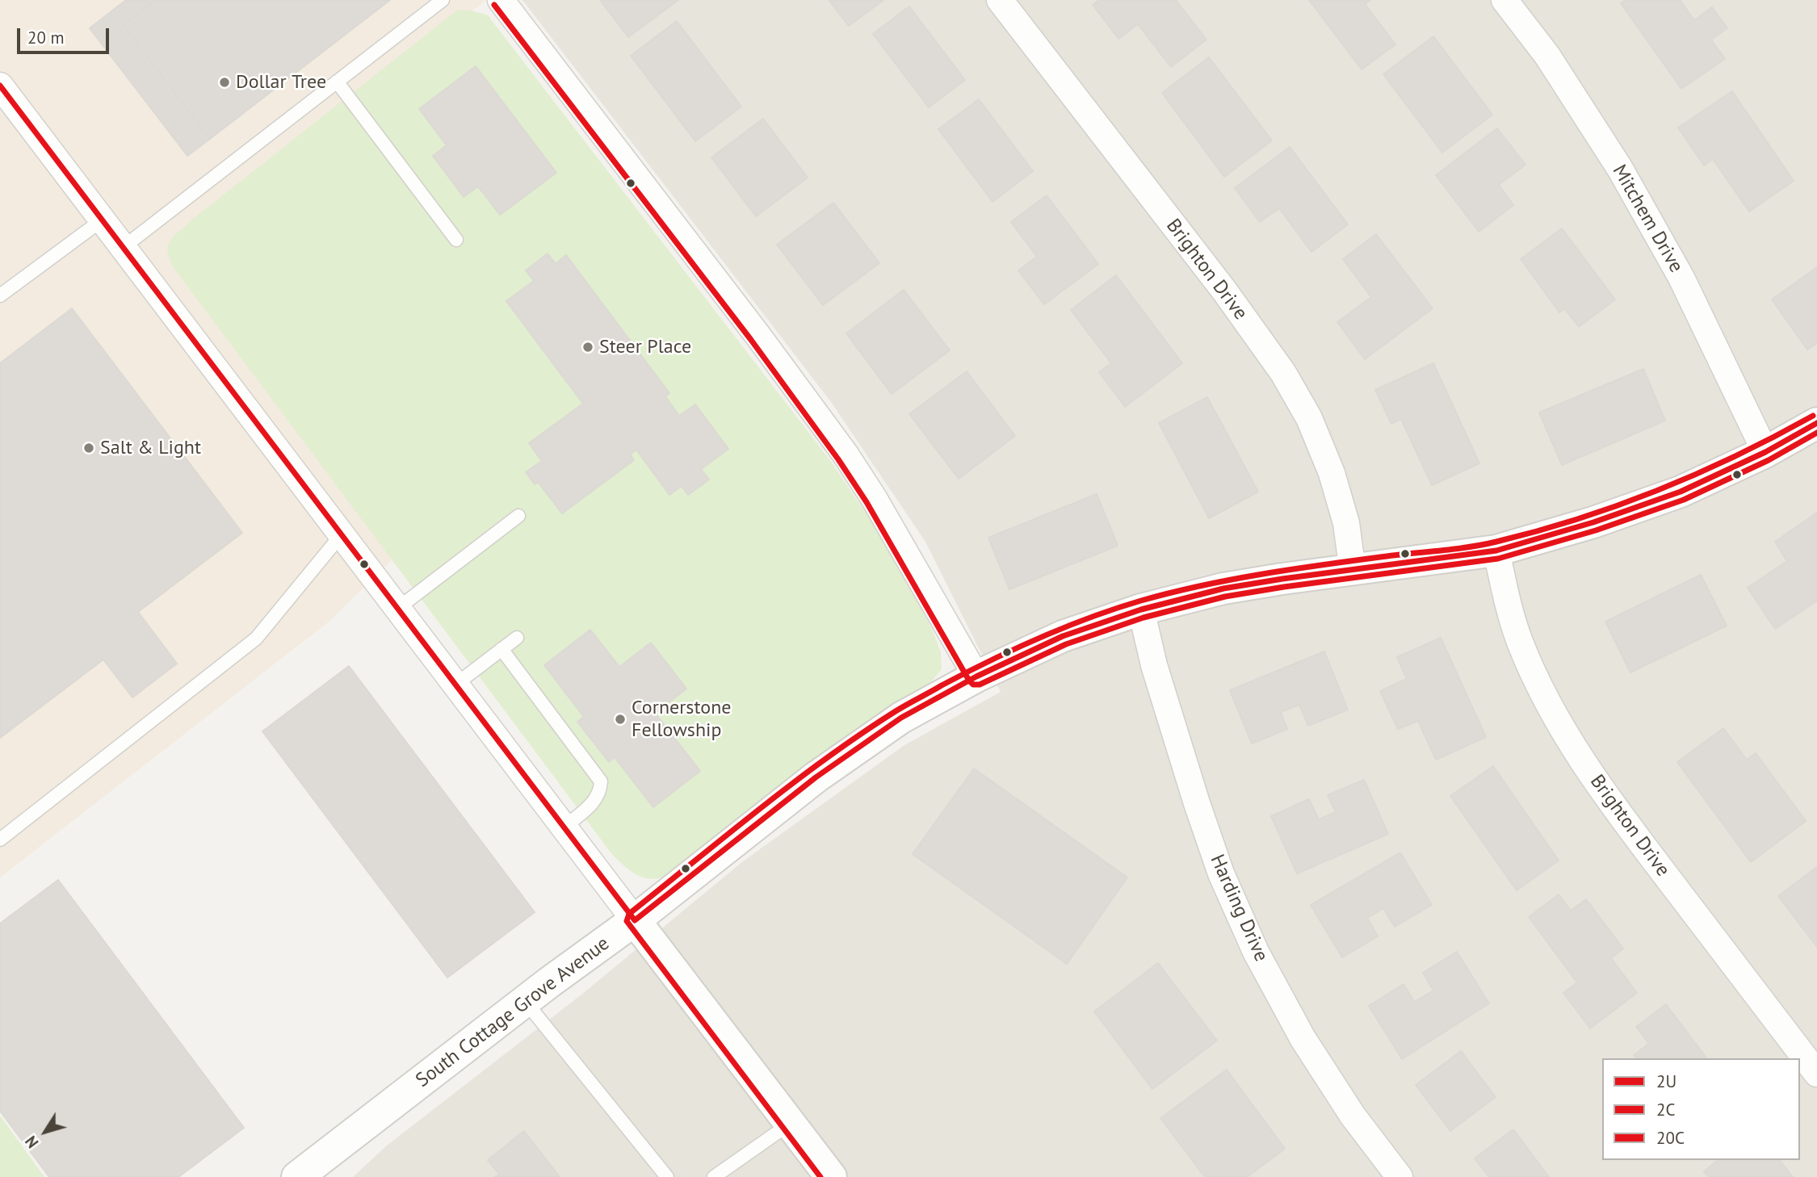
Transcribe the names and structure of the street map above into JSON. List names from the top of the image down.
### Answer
{
  "streets": {
    "street": [
      "Mitchem Drive",
      "Brighton Drive",
      "Harding Drive",
      "South Cottage Grove Avenue"
    ]
  },
  "crossings": [
    ["Mitchem Drive", "South Cottage Grove Avenue"],
    ["Brighton Drive", "South Cottage Grove Avenue"],
    ["Harding Drive", "South Cottage Grove Avenue"]
  ],
  "places": [
    "Dollar Tree",
    "Steer Place",
    "Salt & Light",
    "Cornerstone Fellowship"
  ],
  "lines": ["transit line 2C", "transit line 2U", "transit line 20C"],
  "legend": ["2U", "2C", "20C"],
  "scale_bar": "20 m",
  "north": "bottom left"
}
